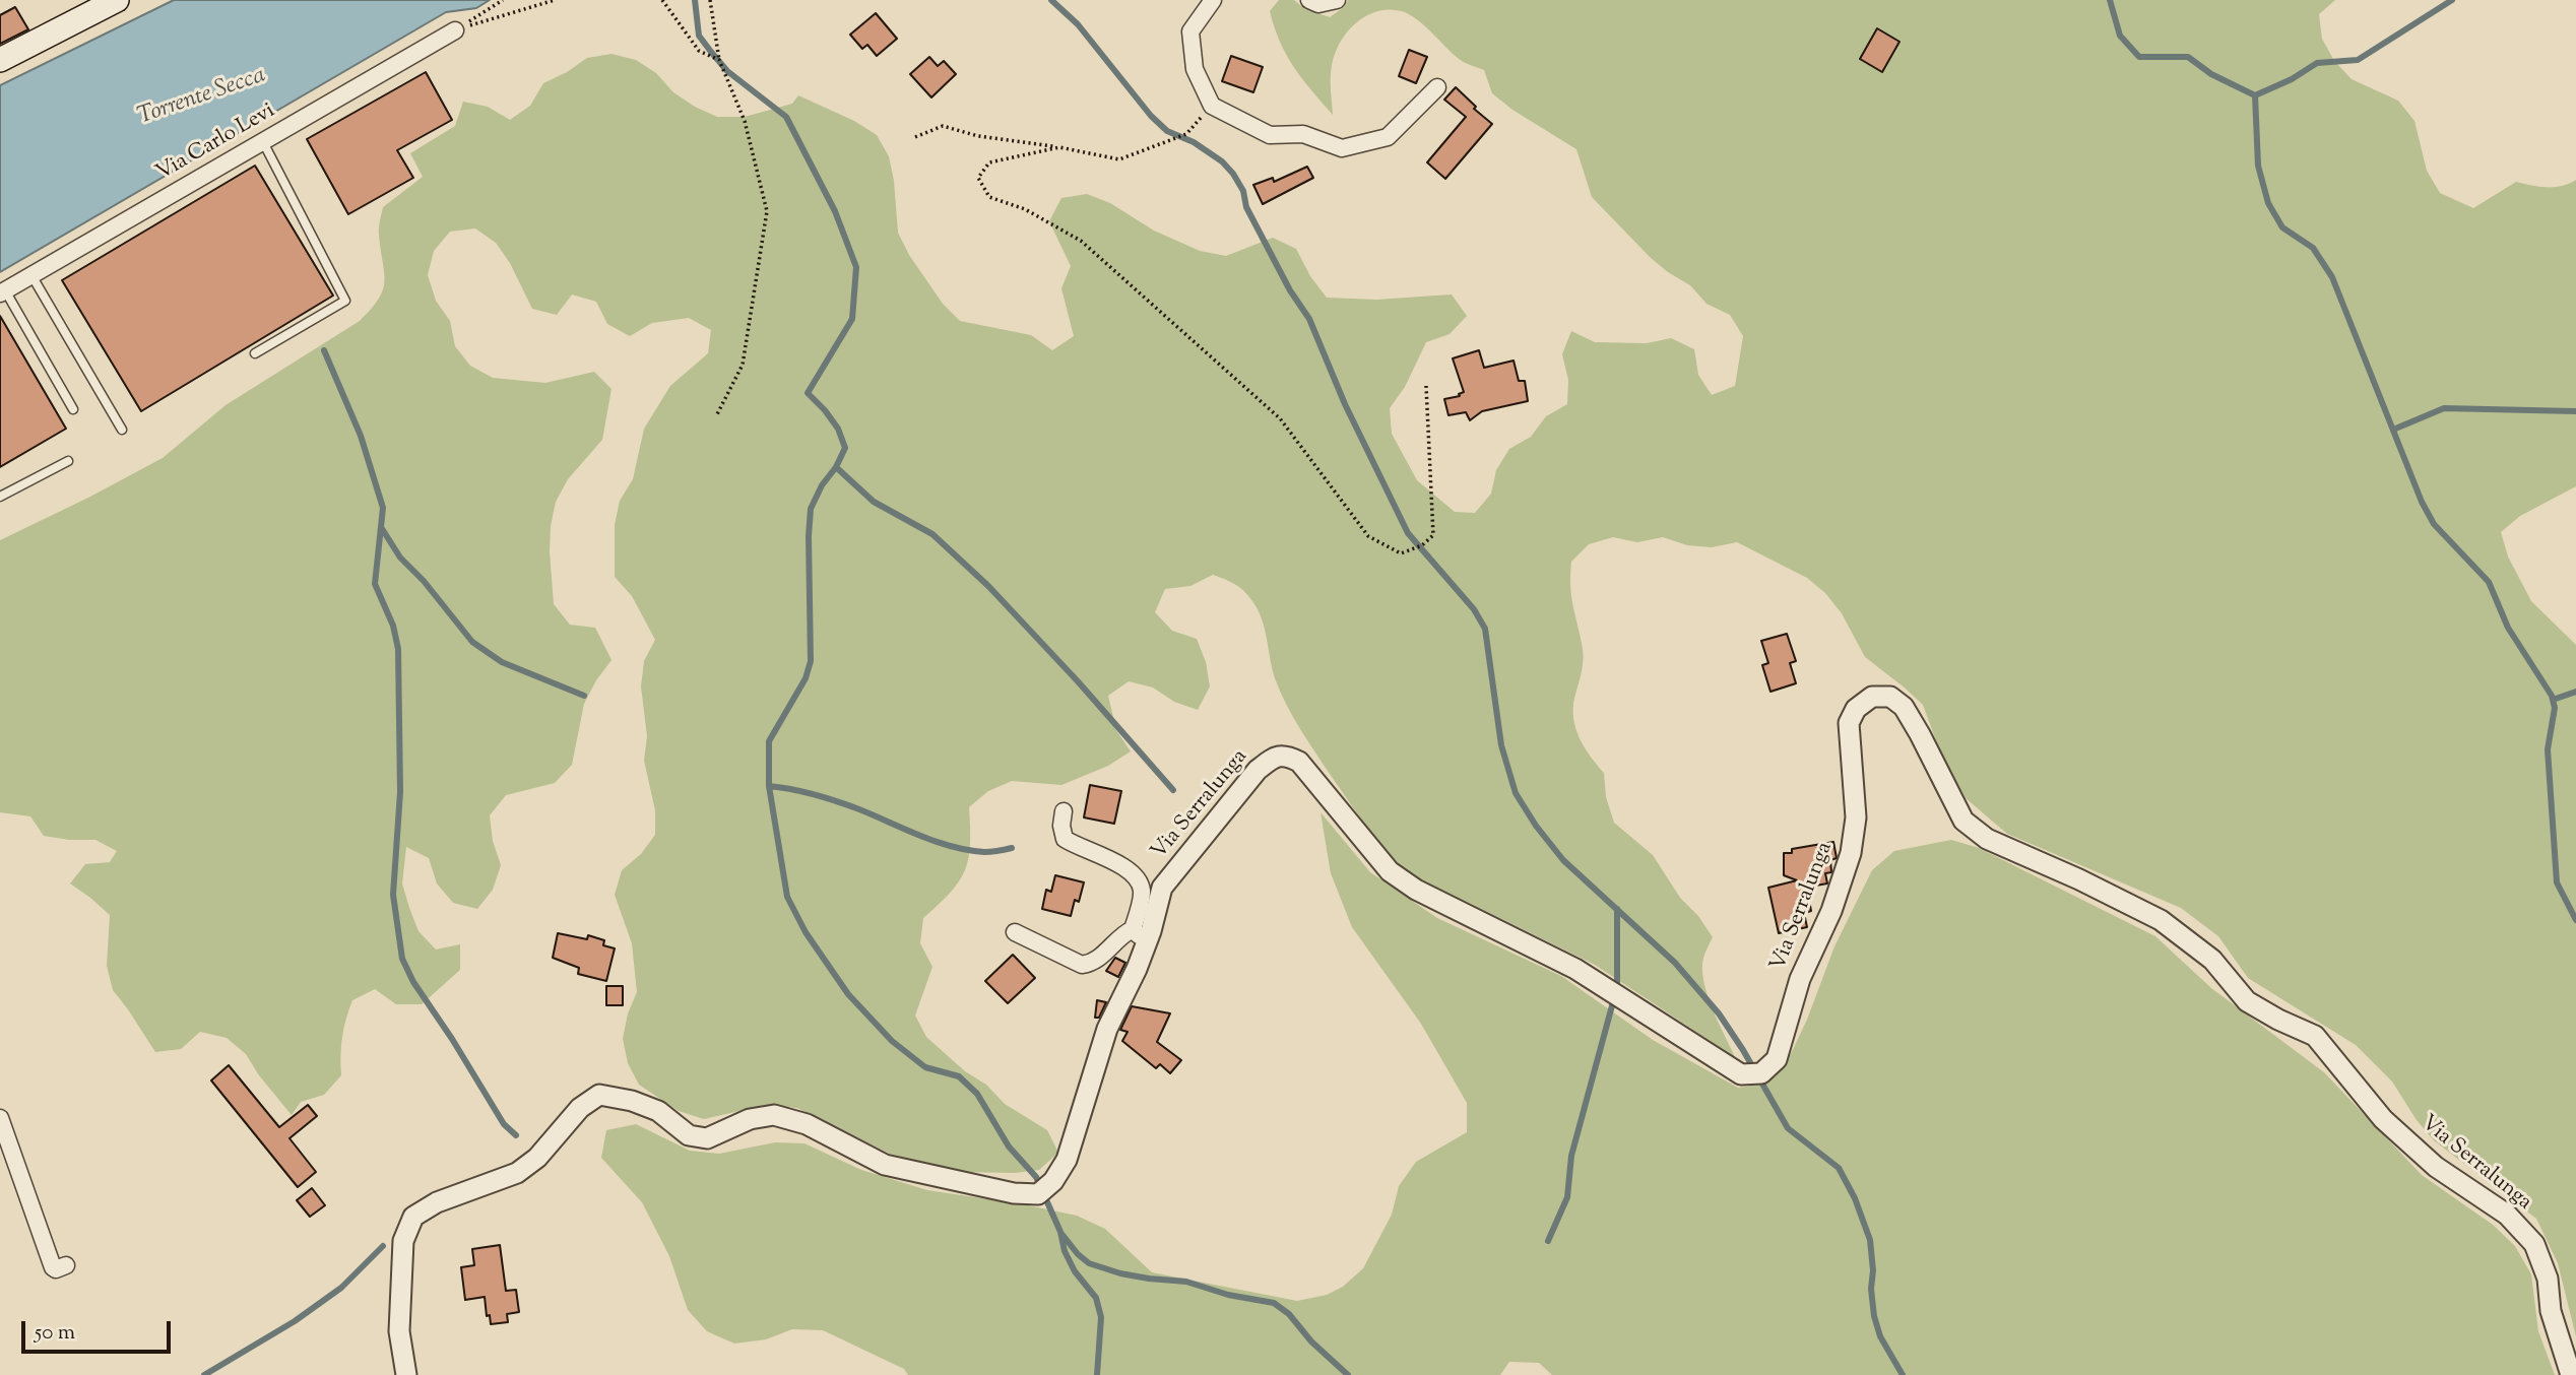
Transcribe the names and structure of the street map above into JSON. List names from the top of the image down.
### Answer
{
  "streets": {
    "street": ["Via Carlo Levi", "Via Serralunga"]
  },
  "water": ["Torrente Secca"],
  "scale_bar": "50 m"
}
